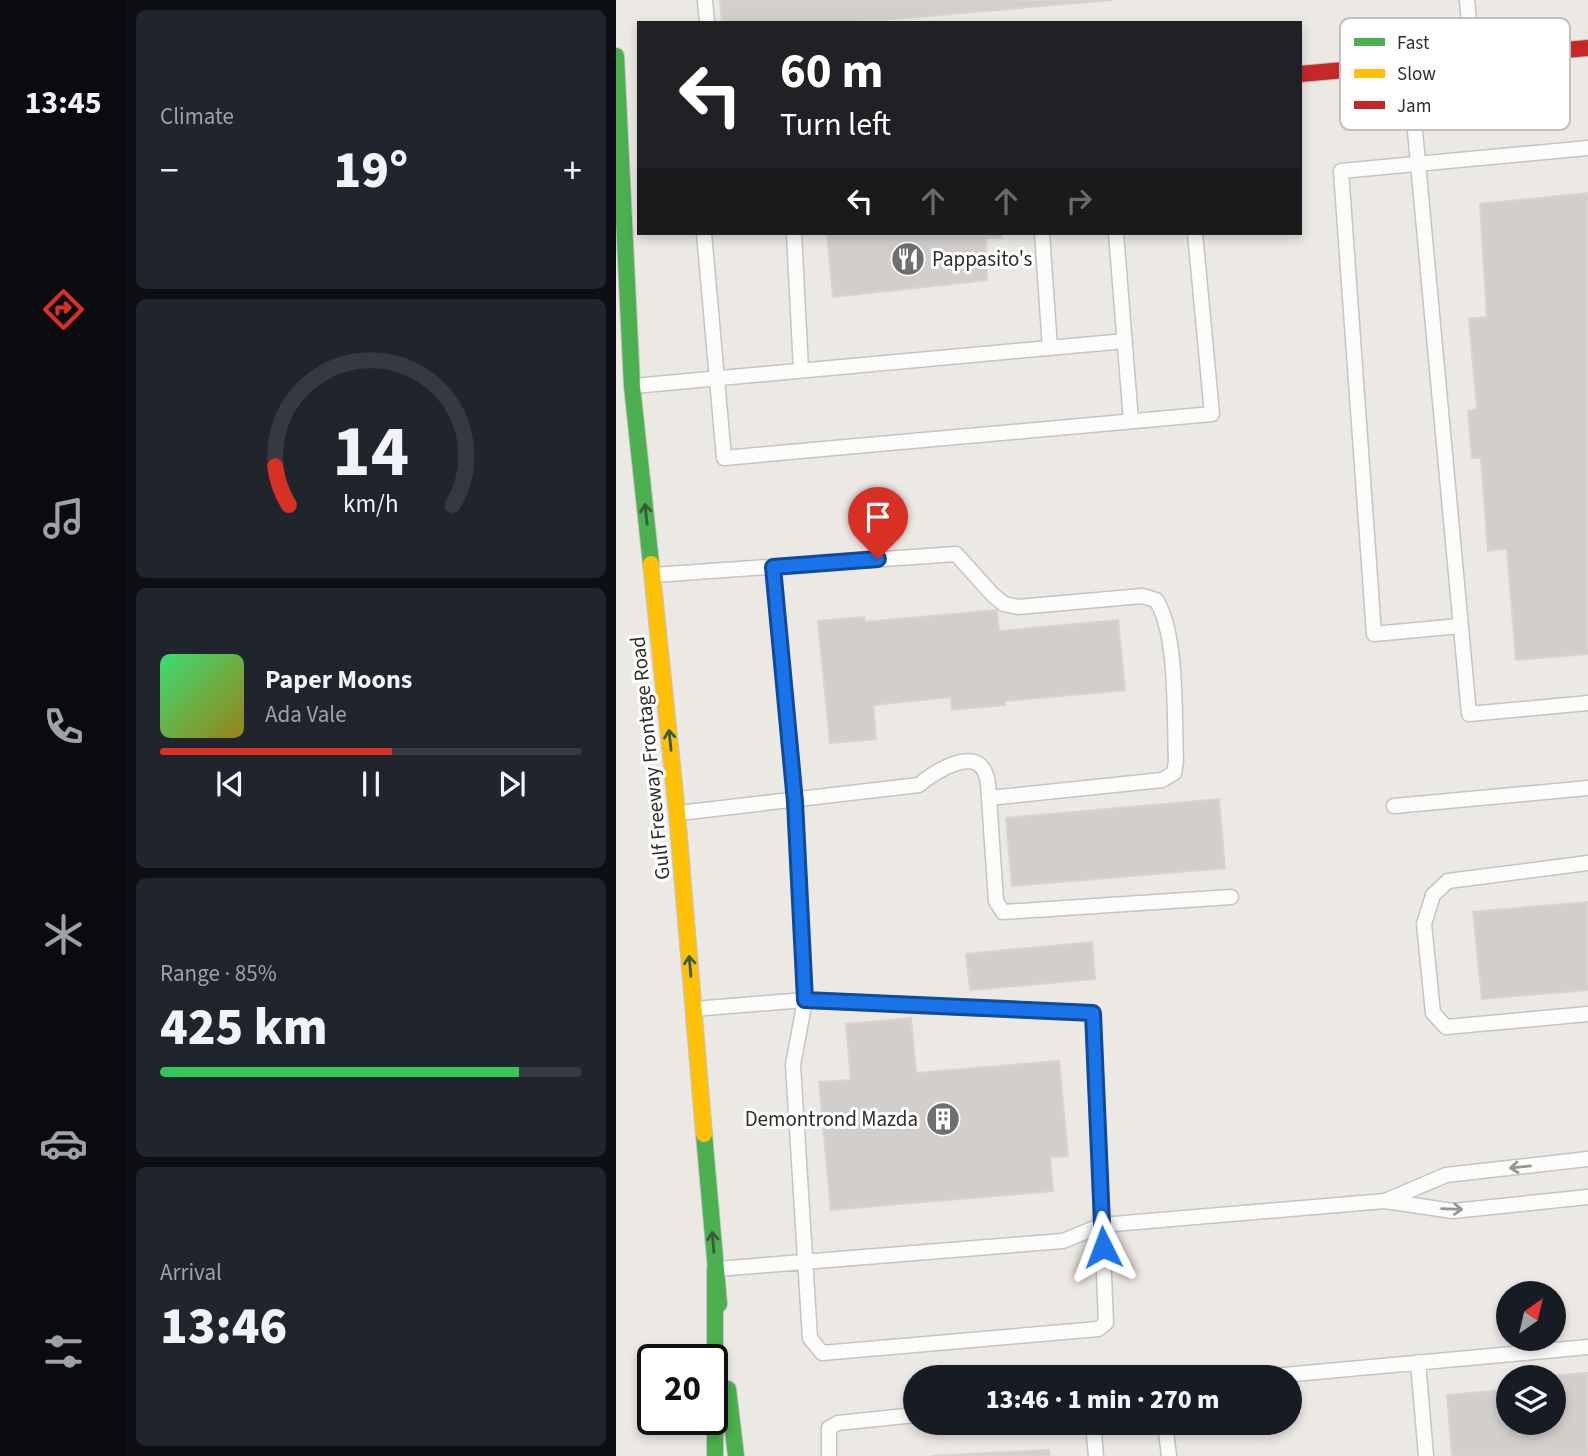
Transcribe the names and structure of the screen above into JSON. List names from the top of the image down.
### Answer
{
  "streets": {
    "main road": ["Gulf Freeway Frontage Road"]
  },
  "one_way": ["Gulf Freeway Frontage Road"],
  "places": {
    "restaurant": ["Pappasito's"],
    "building": ["Demontrond Mazda"]
  },
  "legend": ["Fast", "Slow", "Jam"],
  "north": "top right",
  "page": {
    "tabs": "13:45",
    "tile": [
      "Climate",
      ["Range · 85%", "425 km"],
      ["Arrival", "13:46"]
    ],
    "turn": ["60 m", "Turn left"],
    "heat": ["−", "19°", "+"],
    "song": ["Paper Moons", "Ada Vale"],
    "limit": "20",
    "trip": "13:46 · 1 min · 270 m",
    "gauge": ["14", "km/h"]
  }
}
